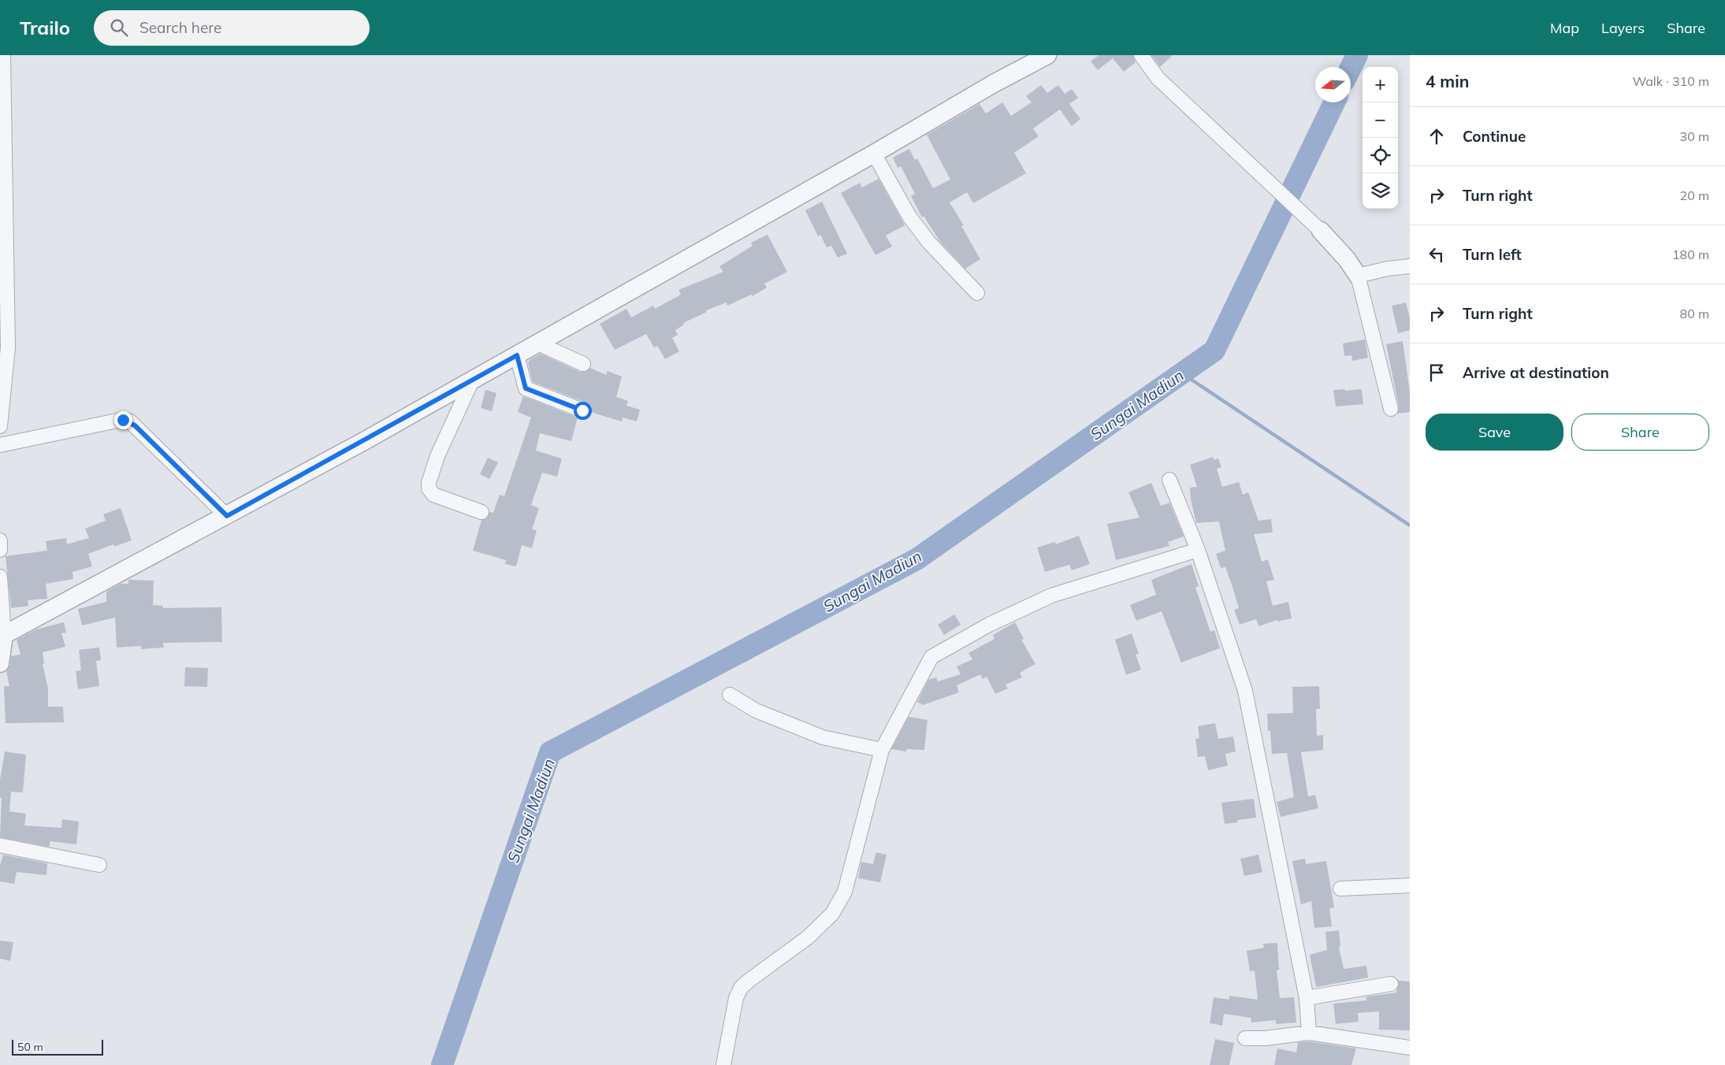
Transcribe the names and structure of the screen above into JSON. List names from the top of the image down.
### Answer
{
  "water": ["Sungai Madiun"],
  "scale_bar": "50 m",
  "north": "left",
  "page": {
    "header": "Trailo",
    "search": "Search here",
    "nav": ["Map", "Layers", "Share"],
    "heading": ["4 min", "Walk · 310 m"],
    "map_buttons": ["+", "−"],
    "list": [
      ["Continue", "30 m"],
      ["Turn right", "20 m"],
      ["Turn left", "180 m"],
      ["Turn right", "80 m"],
      "Arrive at destination"
    ],
    "buttons": ["Save", "Share"],
    "scale": "50 m"
  }
}
